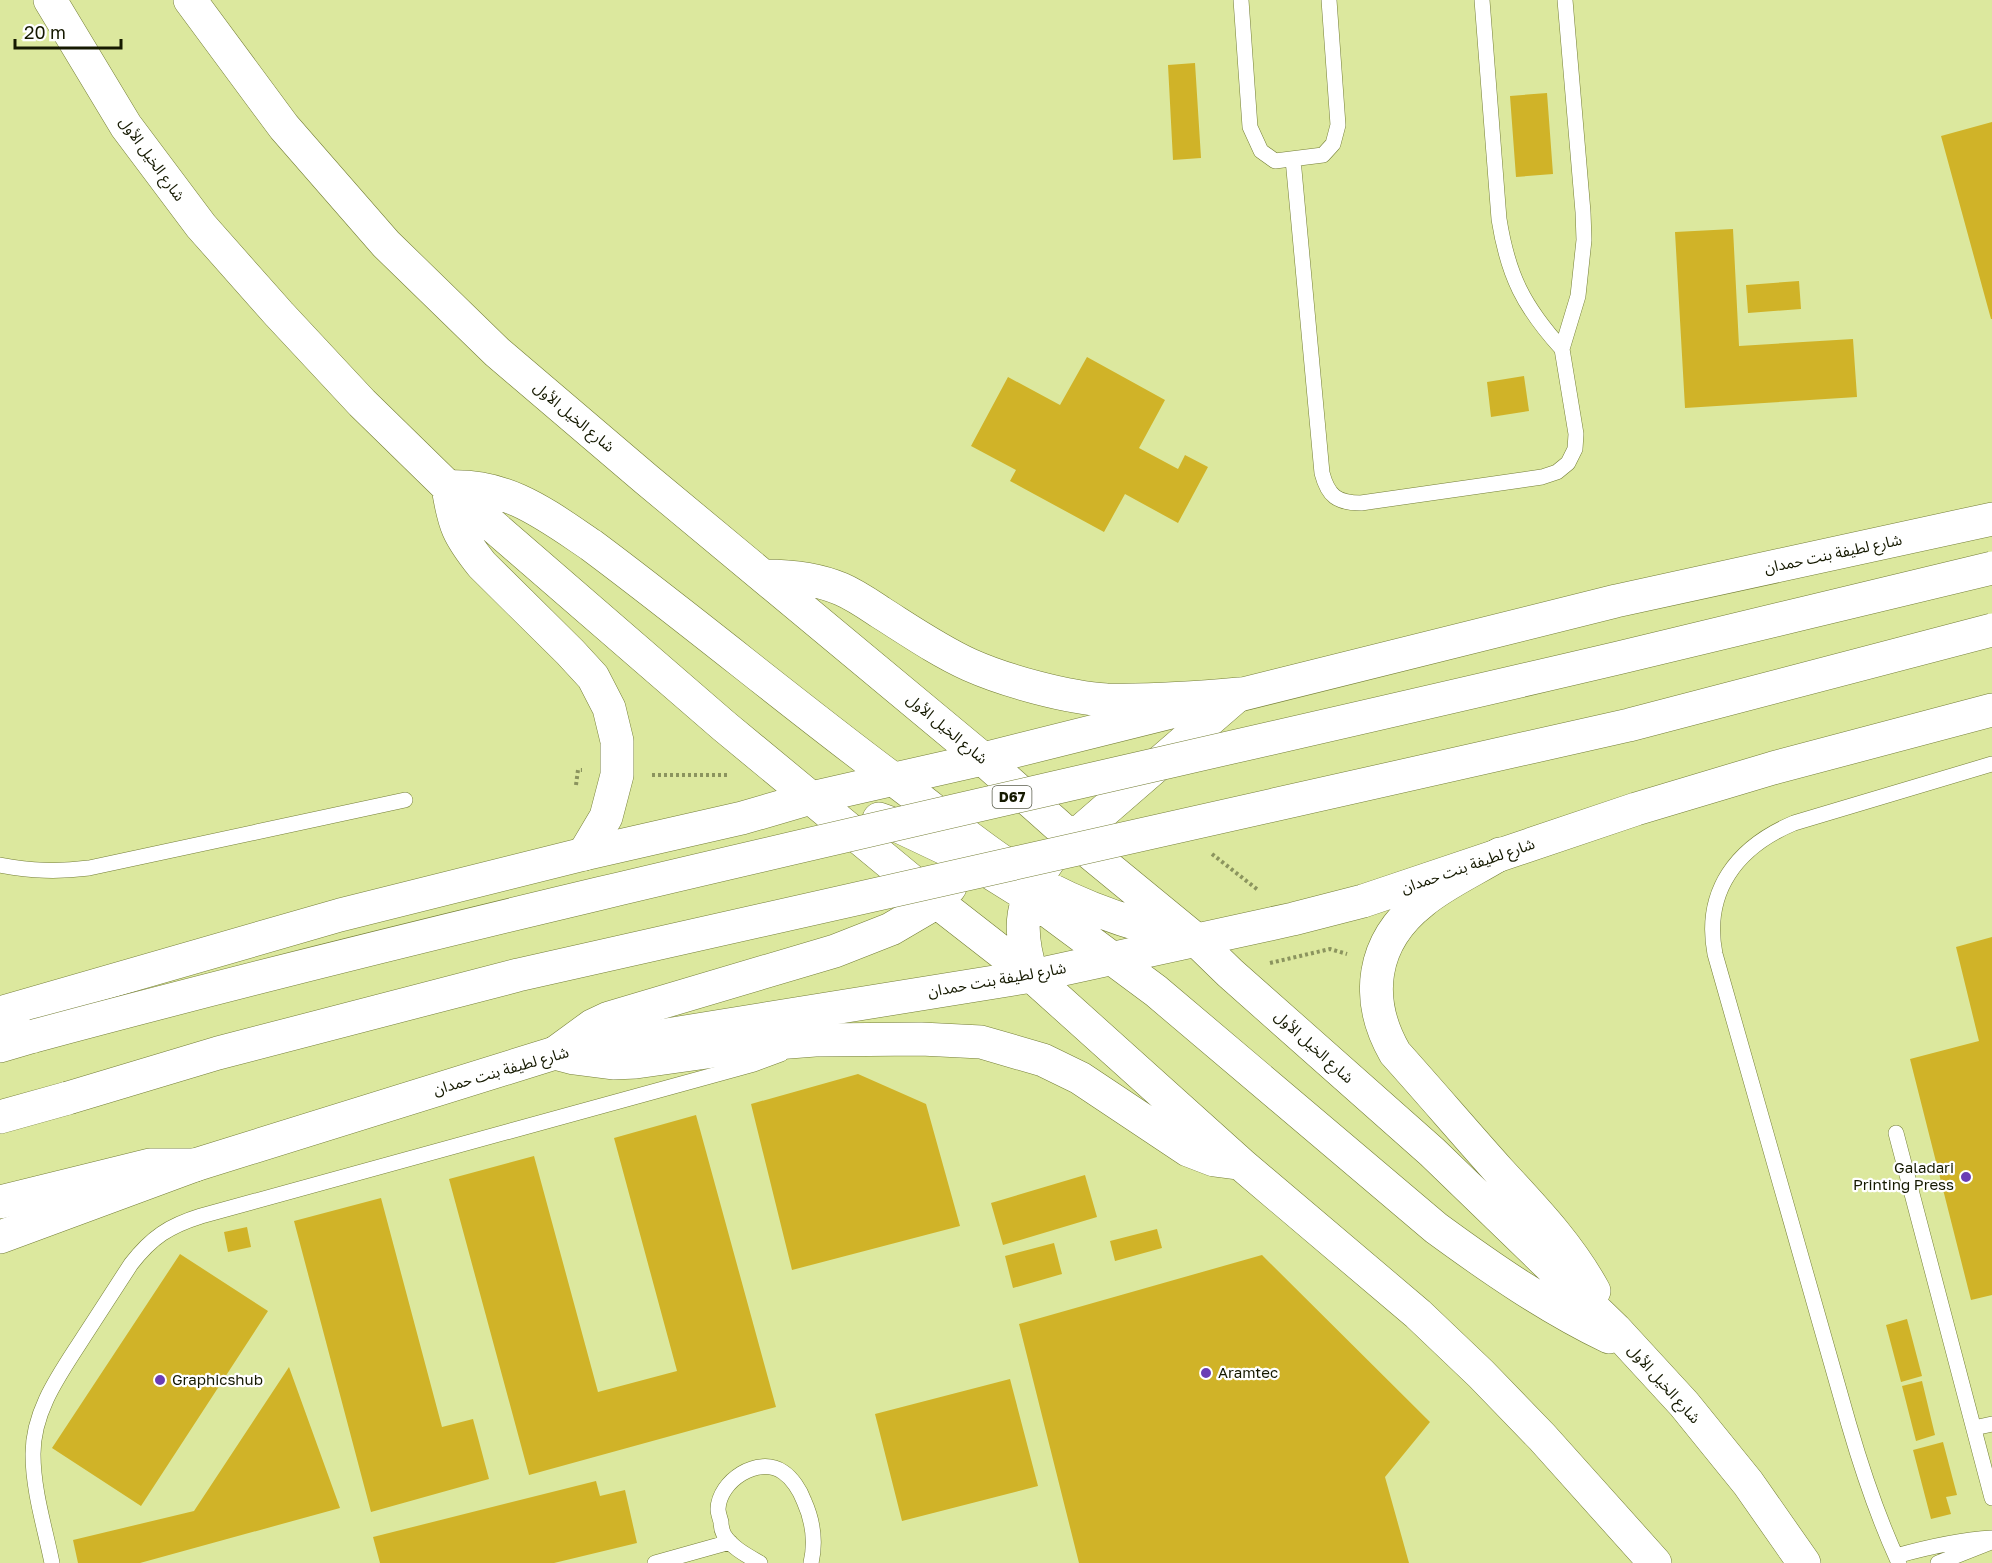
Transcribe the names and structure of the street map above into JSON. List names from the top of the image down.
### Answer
{
  "streets": {
    "main road": ["شارع الخيل الأول", "شارع لطيفة بنت حمدان", "D67"]
  },
  "crossings": [
    ["شارع الخيل الأول", "شارع لطيفة بنت حمدان"]
  ],
  "places": ["Galadari Printing Press", "Aramtec", "Graphicshub"],
  "scale_bar": "20 m"
}
